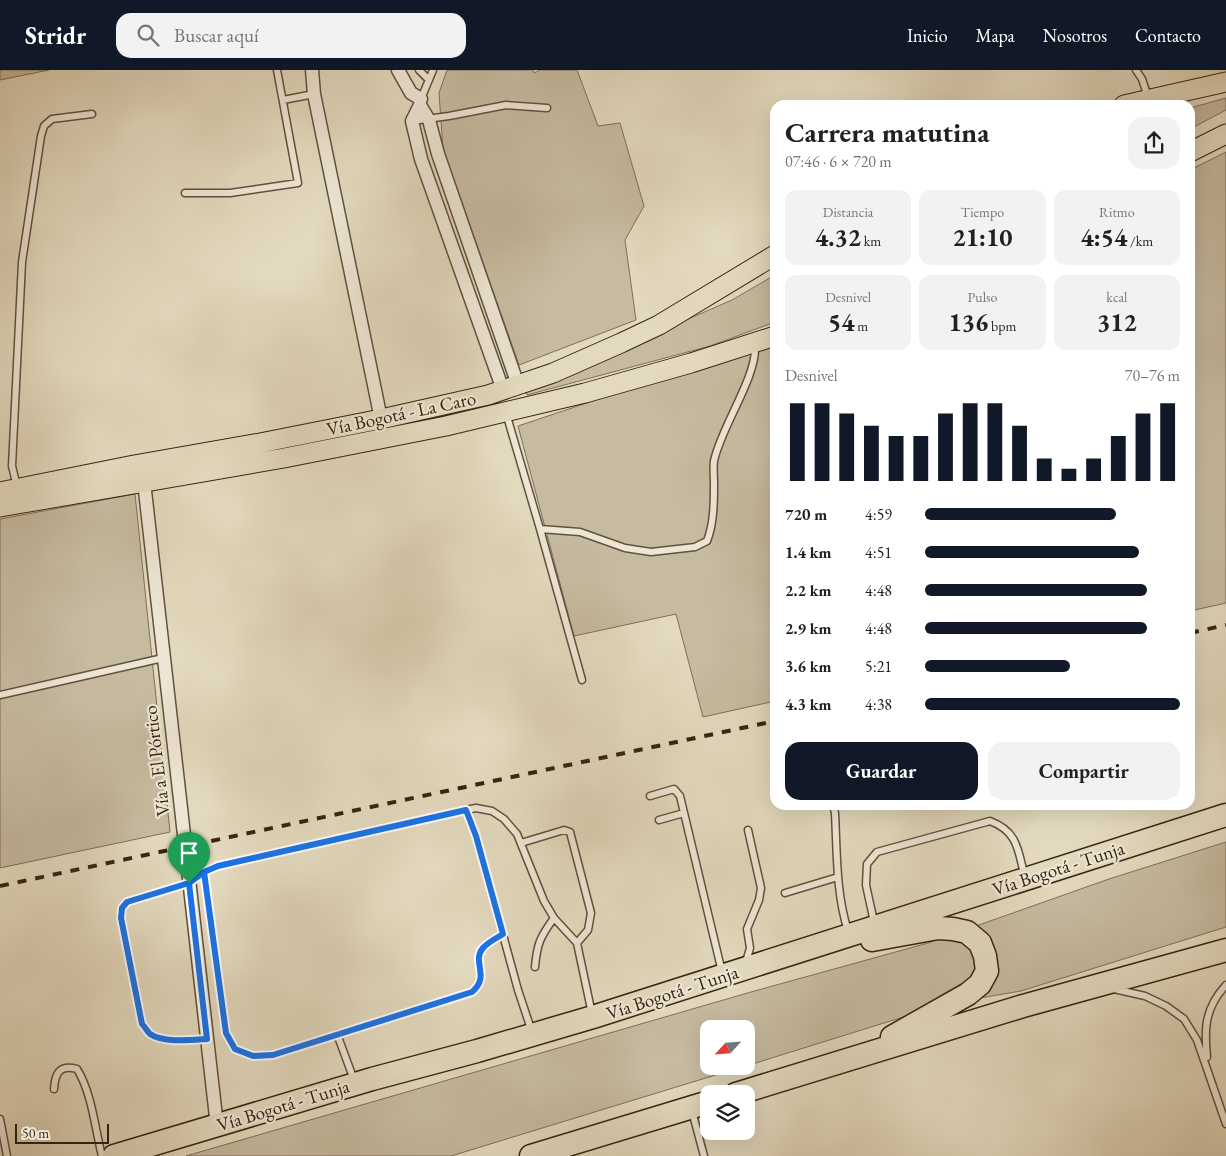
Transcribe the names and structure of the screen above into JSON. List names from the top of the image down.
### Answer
{
  "streets": {
    "highway": ["Vía Bogotá - Tunja"],
    "main road": ["Vía Bogotá - La Caro"],
    "street": ["Vía a El Pórtico"]
  },
  "crossings": [
    ["Vía Bogotá - La Caro", "Vía a El Pórtico"],
    ["Vía a El Pórtico", "Vía Bogotá - Tunja"]
  ],
  "scale_bar": "50 m",
  "north": "bottom left",
  "page": {
    "header": "Stridr",
    "search": "Buscar aquí",
    "nav": [
      "Inicio",
      "Mapa",
      "Nosotros",
      "Contacto"
    ],
    "heading": ["Carrera matutina", "07:46 · 6 × 720 m"],
    "stats": [
      ["Distancia", "4.32 km"],
      ["Tiempo", "21:10"],
      ["Ritmo", "4:54 /km"],
      ["Desnivel", "54 m"],
      ["Pulso", "136 bpm"],
      ["kcal", "312"]
    ],
    "chart": ["Desnivel", "70–76 m"],
    "list": [
      {
        "name": "720 m",
        "note": "4:59"
      },
      {
        "name": "1.4 km",
        "note": "4:51"
      },
      {
        "name": "2.2 km",
        "note": "4:48"
      },
      {
        "name": "2.9 km",
        "note": "4:48"
      },
      {
        "name": "3.6 km",
        "note": "5:21"
      },
      {
        "name": "4.3 km",
        "note": "4:38"
      }
    ],
    "buttons": ["Guardar", "Compartir"],
    "scale": "50 m"
  }
}
